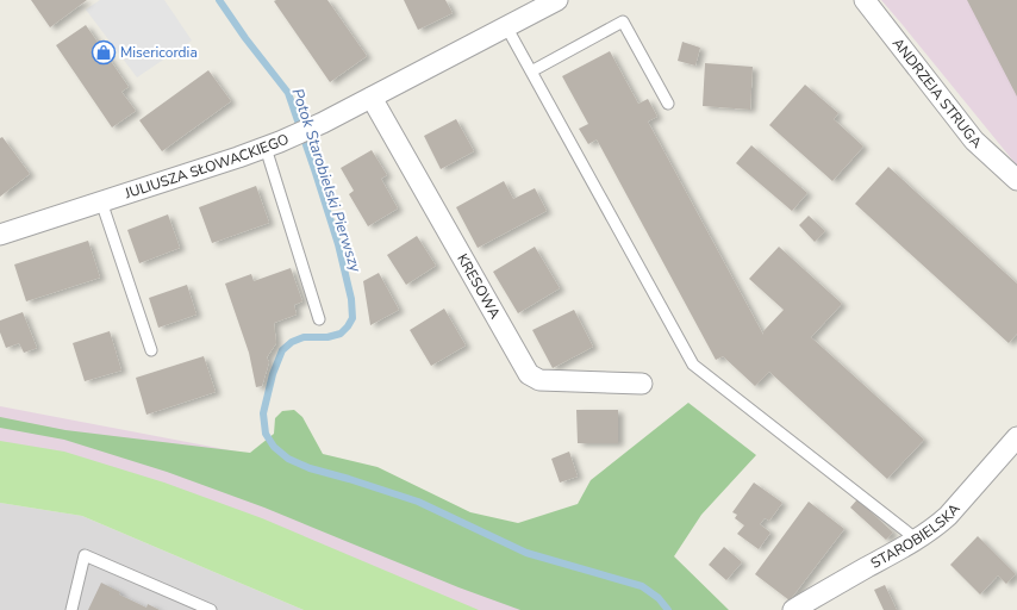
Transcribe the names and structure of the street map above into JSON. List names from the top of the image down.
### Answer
{
  "streets": {
    "street": [
      "ANDRZEJA STRUGA",
      "JULIUSZA SŁOWACKIEGO",
      "KRESOWA",
      "STAROBIELSKA"
    ]
  },
  "crossings": [
    ["JULIUSZA SŁOWACKIEGO", "KRESOWA"]
  ],
  "water": ["Potok Starobielski Pierwszy"],
  "places": {
    "shop": ["Misericordia"]
  }
}
